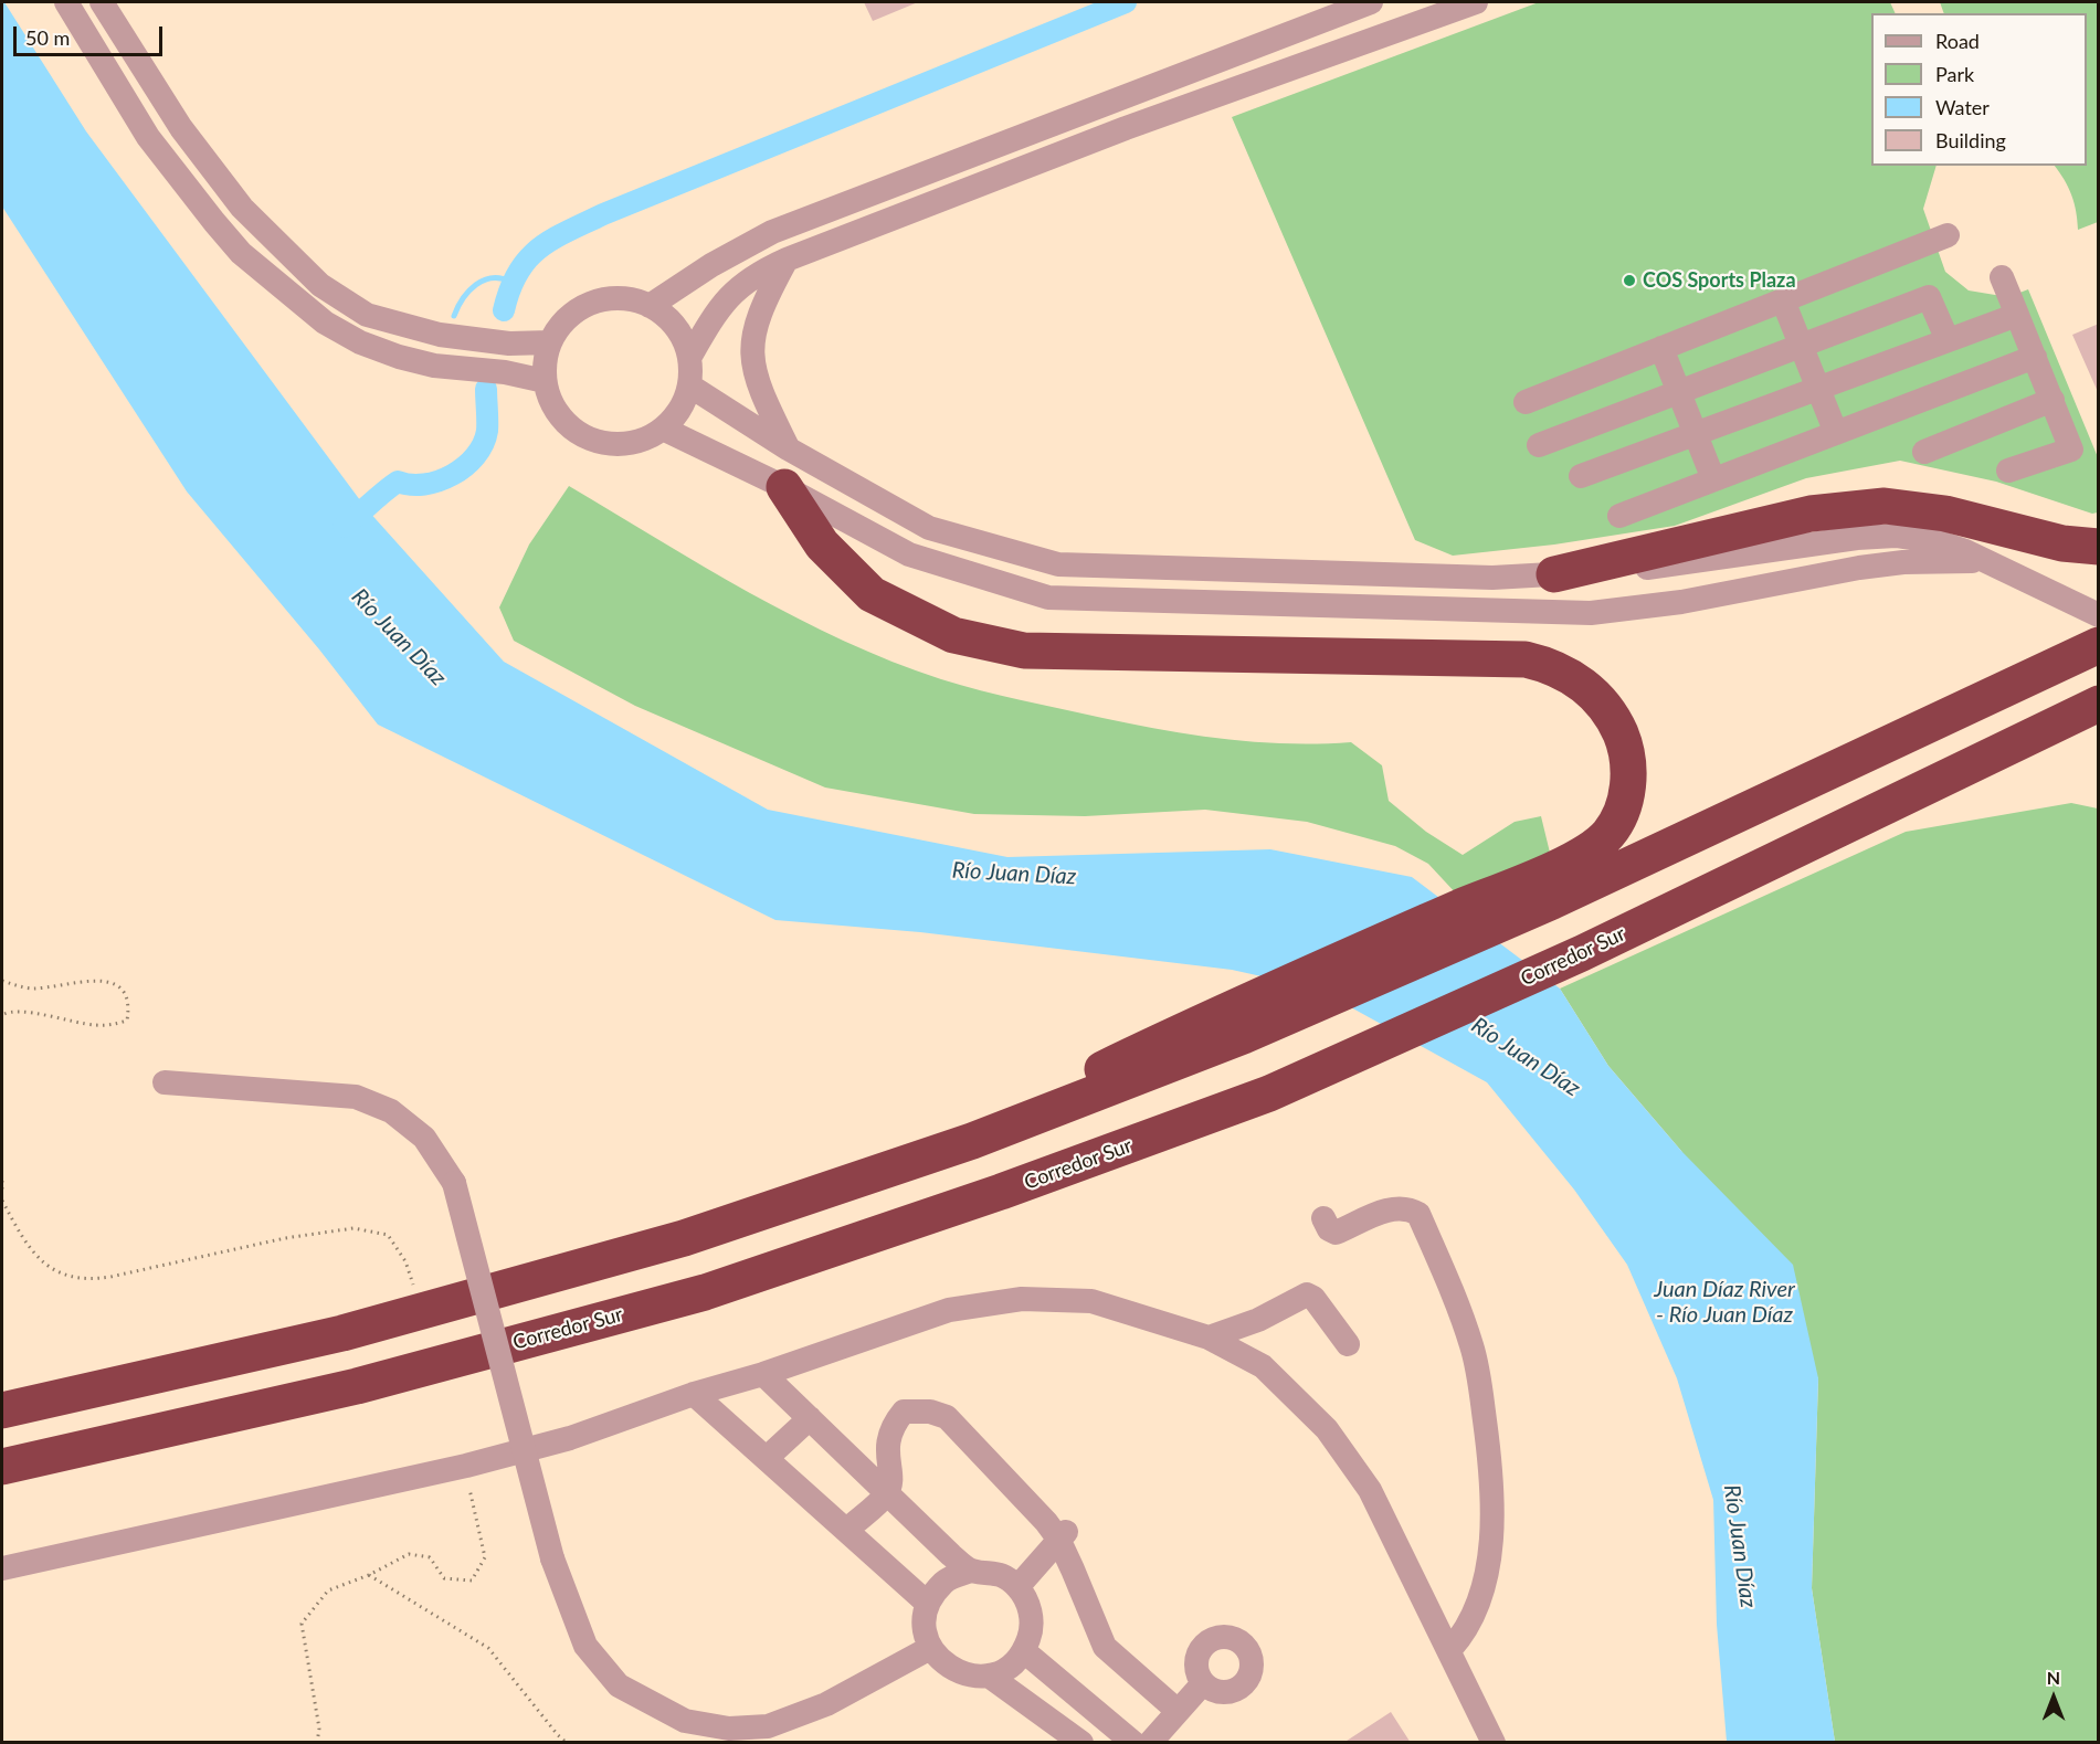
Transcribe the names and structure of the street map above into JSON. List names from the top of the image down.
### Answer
{
  "streets": {
    "highway": ["Corredor Sur"]
  },
  "water": ["Río Juan Díaz", "Juan Díaz River - Río Juan Díaz"],
  "places": ["COS Sports Plaza"],
  "legend": [
    "Road",
    "Park",
    "Water",
    "Building"
  ],
  "scale_bar": "50 m",
  "north": "top"
}
